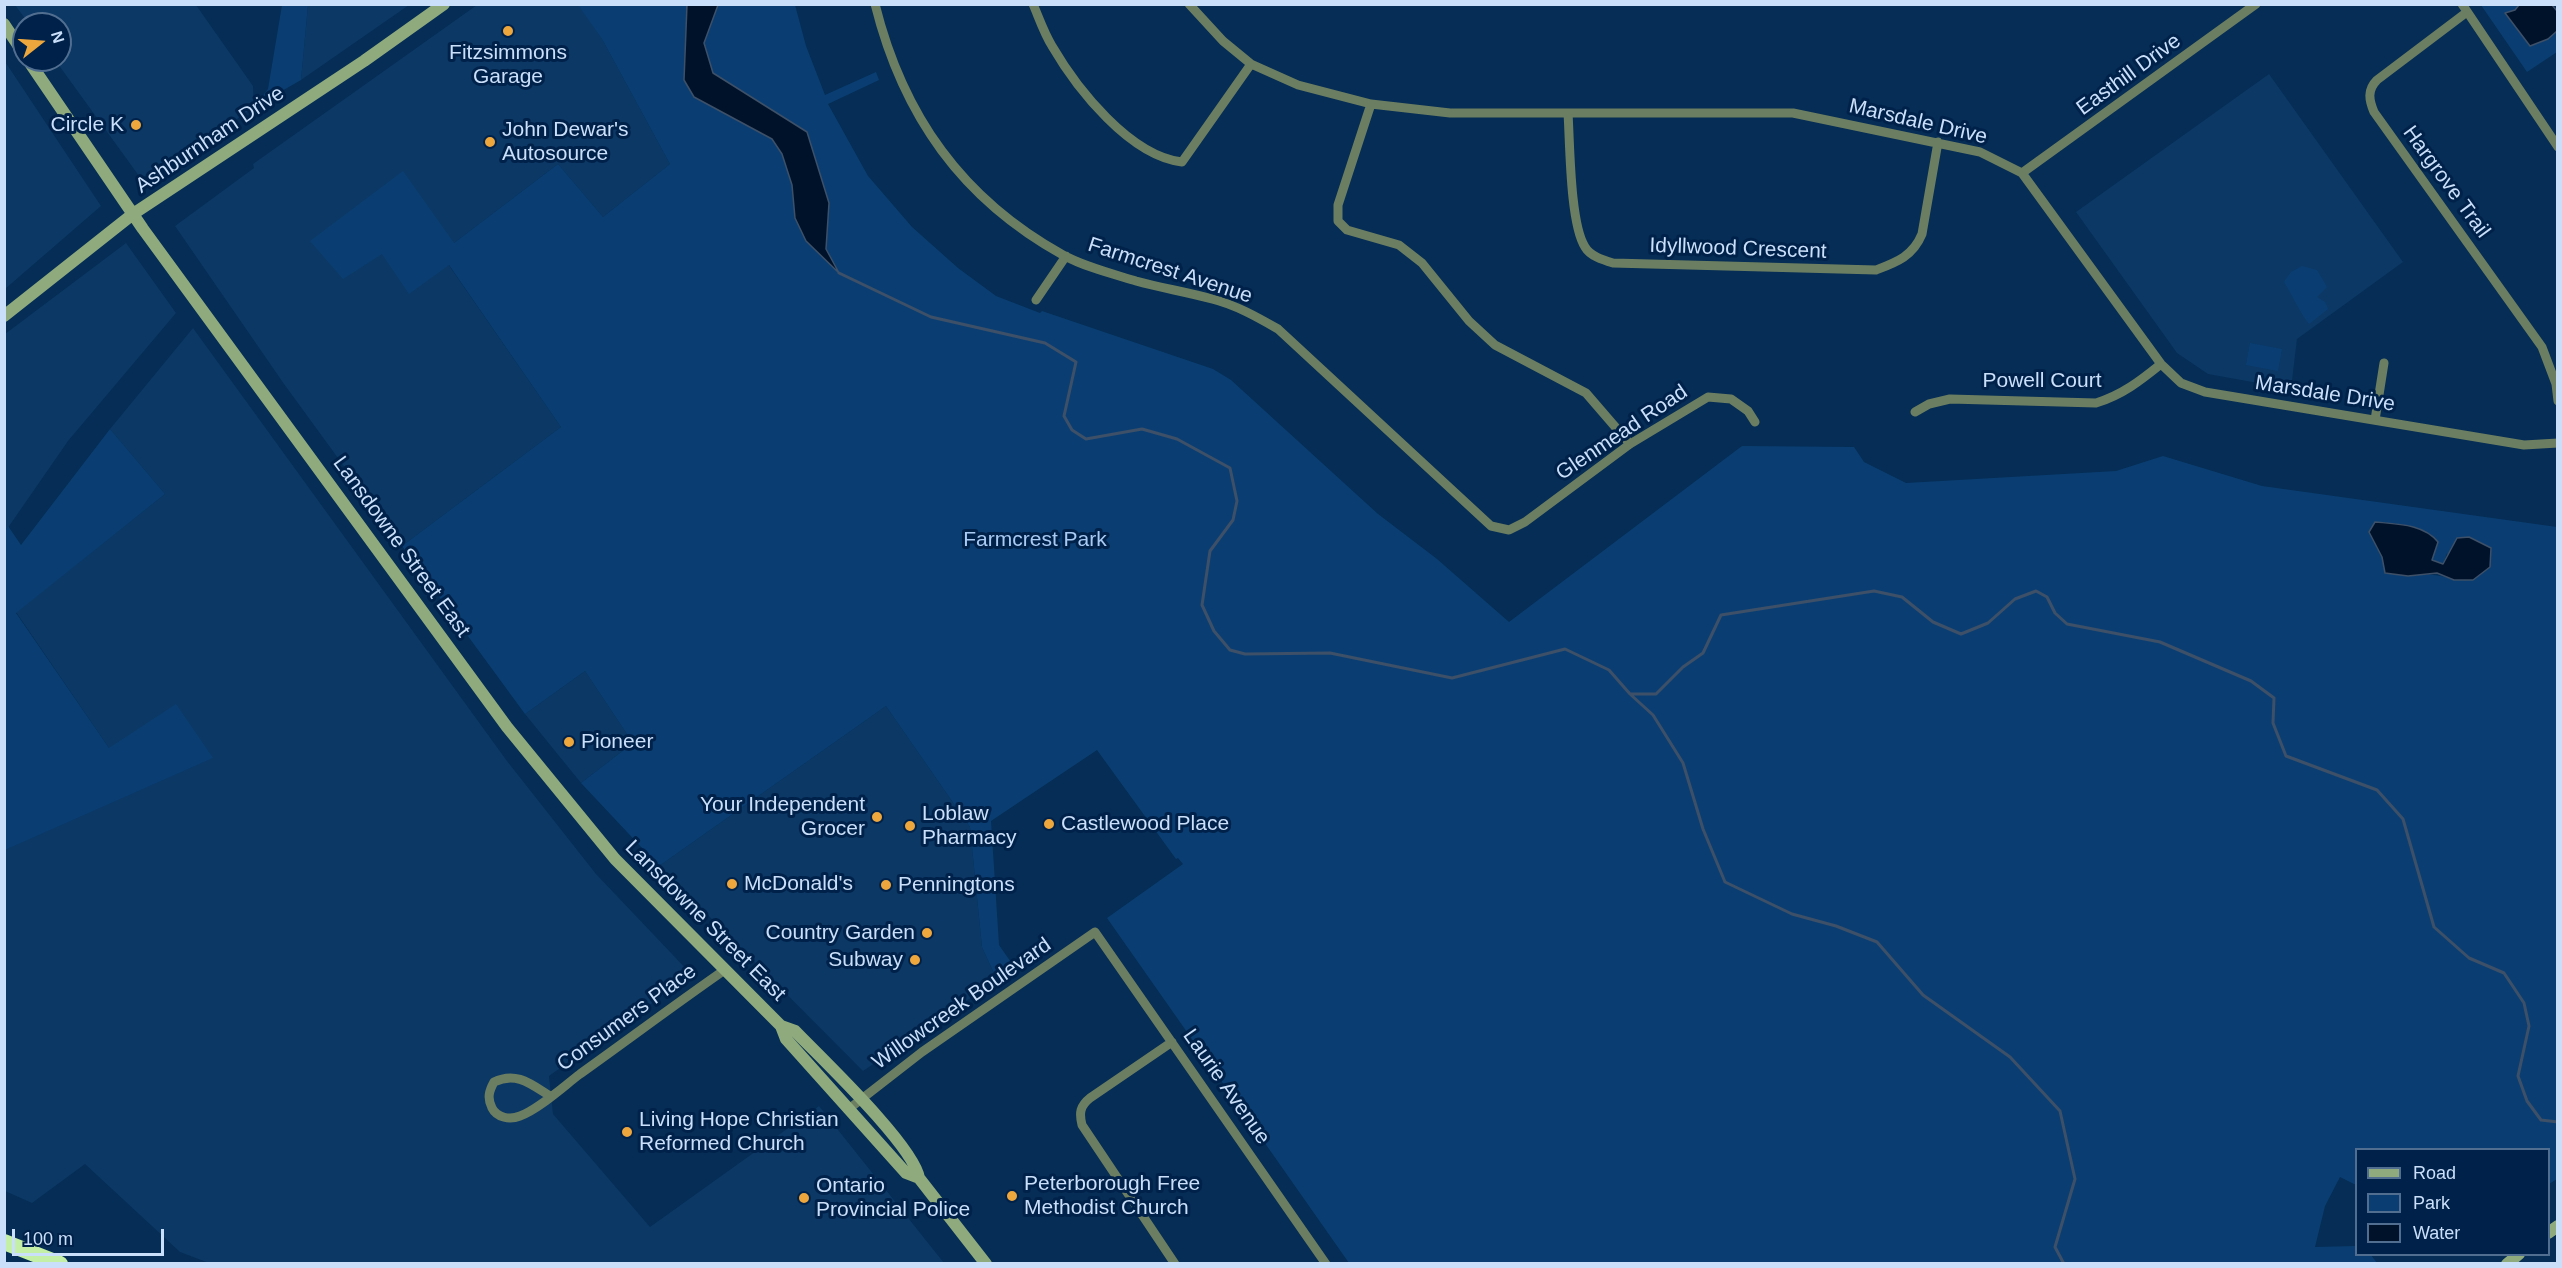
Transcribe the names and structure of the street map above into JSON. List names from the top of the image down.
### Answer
{
  "streets": {
    "main road": ["Ashburnham Drive", "Lansdowne Street East"],
    "street": [
      "Easthill Drive",
      "Marsdale Drive",
      "Hargrove Trail",
      "Idyllwood Crescent",
      "Farmcrest Avenue",
      "Powell Court",
      "Glenmead Road",
      "Willowcreek Boulevard",
      "Consumers Place",
      "Laurie Avenue"
    ]
  },
  "crossings": [
    ["Easthill Drive", "Marsdale Drive"],
    ["Marsdale Drive", "Idyllwood Crescent"],
    ["Marsdale Drive", "Powell Court"],
    ["Ashburnham Drive", "Lansdowne Street East"],
    ["Farmcrest Avenue", "Glenmead Road"],
    ["Lansdowne Street East", "Willowcreek Boulevard"],
    ["Lansdowne Street East", "Consumers Place"],
    ["Willowcreek Boulevard", "Laurie Avenue"]
  ],
  "parks": ["Farmcrest Park"],
  "places": [
    "Fitzsimmons Garage",
    "Circle K",
    "John Dewar's Autosource",
    "Pioneer",
    "Your Independent Grocer",
    "Castlewood Place",
    "Loblaw Pharmacy",
    "McDonald's",
    "Penningtons",
    "Country Garden",
    "Subway",
    "Living Hope Christian Reformed Church",
    "Peterborough Free Methodist Church",
    "Ontario Provincial Police"
  ],
  "legend": ["Road", "Park", "Water"],
  "scale_bar": "100 m",
  "north": "right"
}
